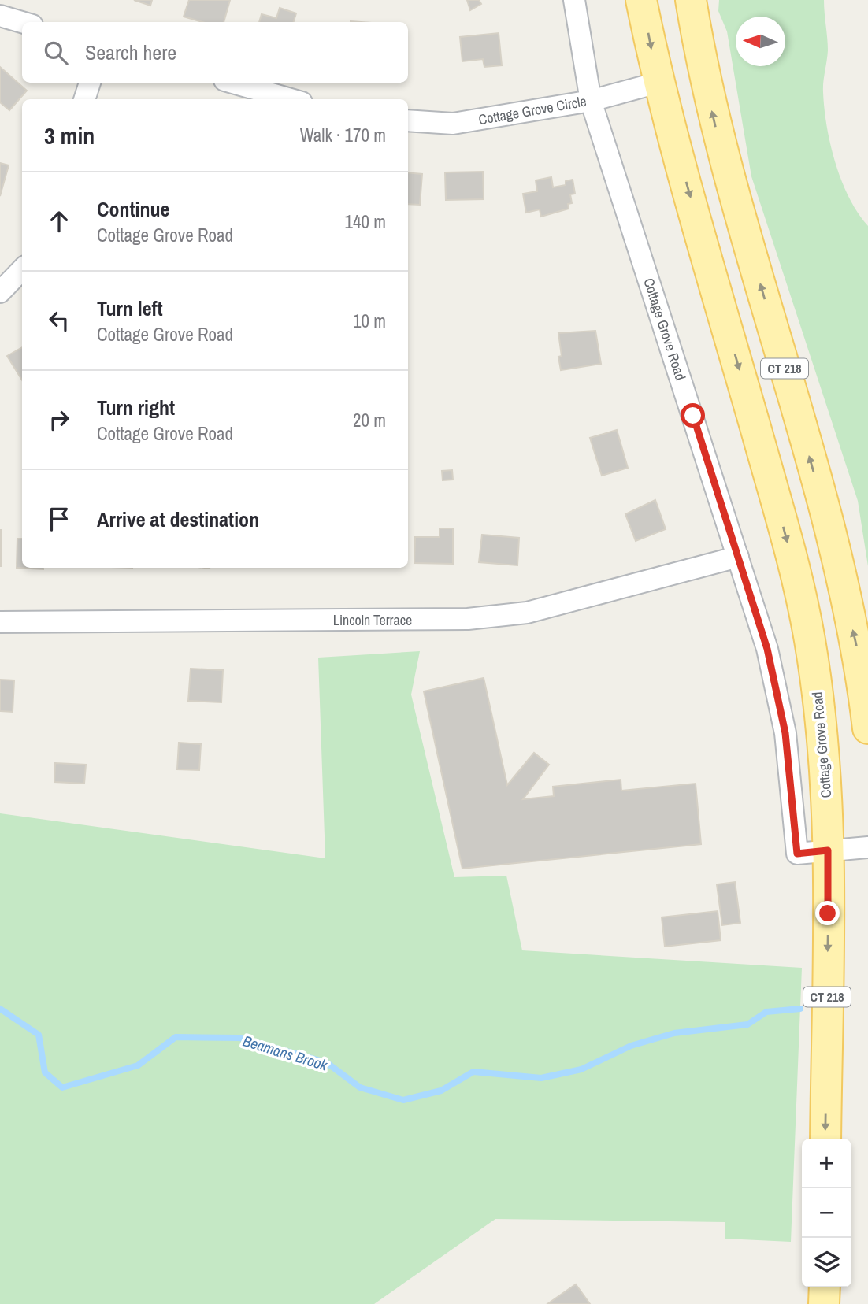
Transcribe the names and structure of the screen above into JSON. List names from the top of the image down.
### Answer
{
  "streets": {
    "main road": ["Cottage Grove Road", "CT 218"],
    "street": ["Cottage Grove Circle", "Lincoln Terrace"]
  },
  "crossings": [
    ["Cottage Grove Circle", "Cottage Grove Road"],
    ["Cottage Grove Road", "Lincoln Terrace"]
  ],
  "water": ["Beamans Brook"],
  "north": "left",
  "page": {
    "search": "Search here",
    "heading": ["3 min", "Walk · 170 m"],
    "list": [
      ["Continue", "Cottage Grove Road", "140 m"],
      ["Turn left", "Cottage Grove Road", "10 m"],
      ["Turn right", "Cottage Grove Road", "20 m"],
      "Arrive at destination"
    ],
    "map_buttons": ["+", "−"]
  }
}
